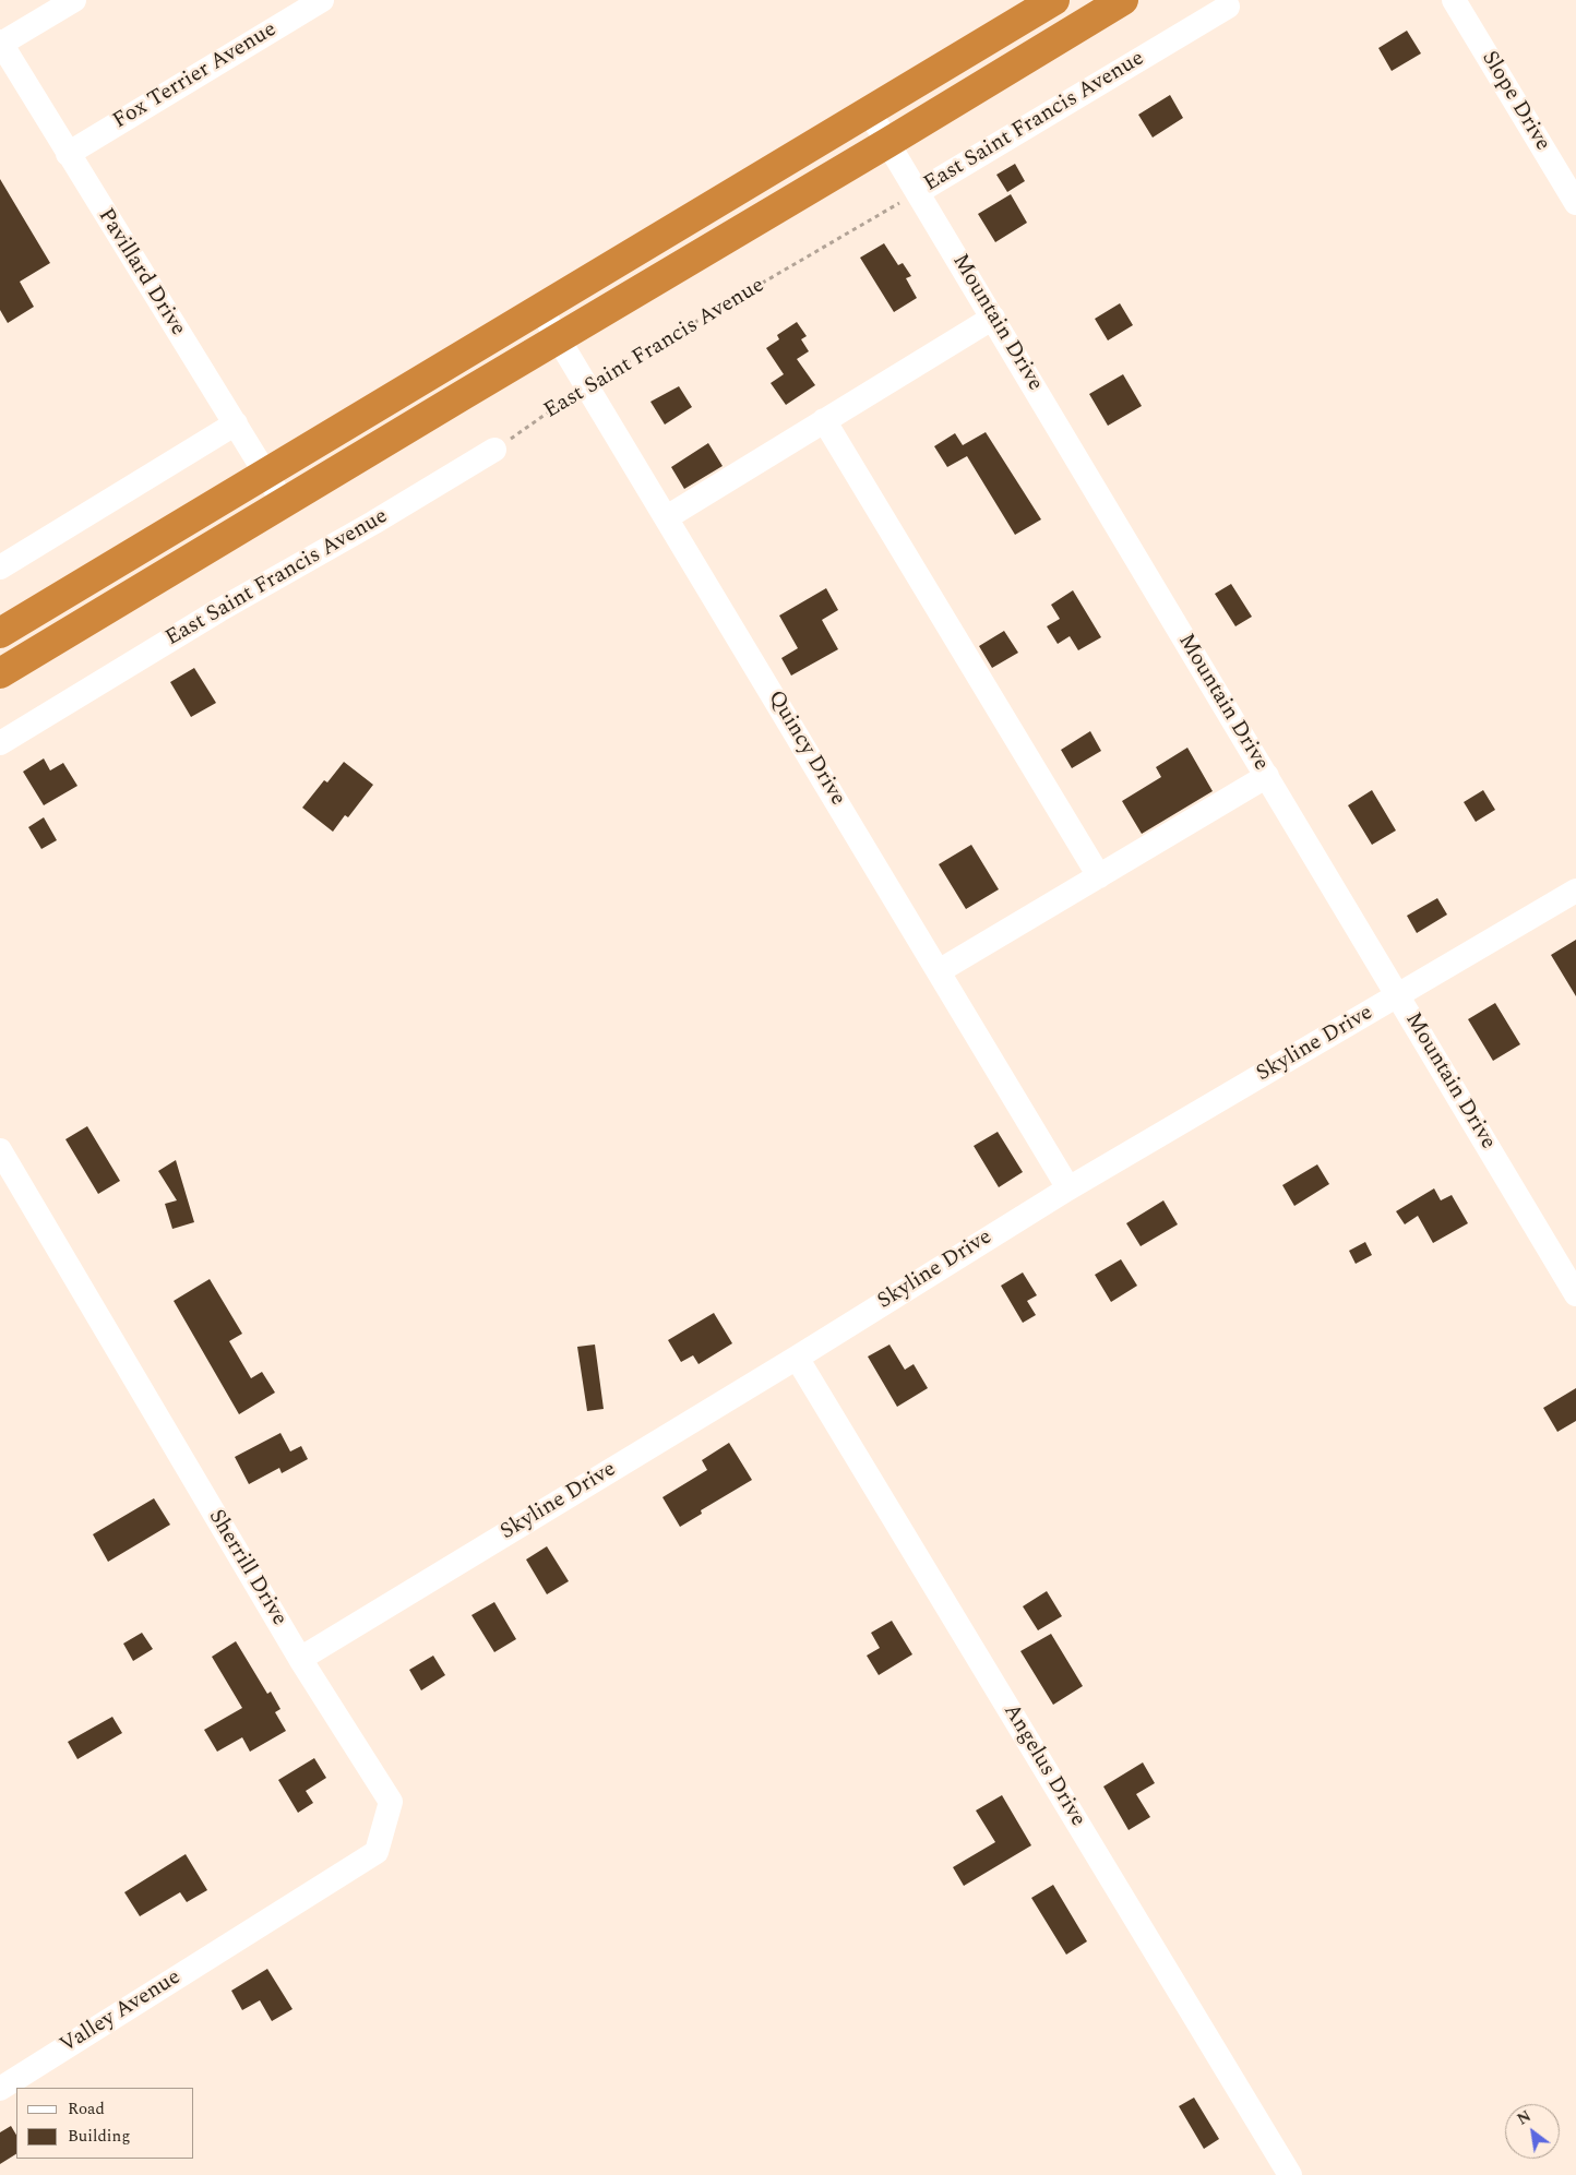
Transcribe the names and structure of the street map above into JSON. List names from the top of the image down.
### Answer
{
  "streets": {
    "street": [
      "Fox Terrier Avenue",
      "Slope Drive",
      "East Saint Francis Avenue",
      "Pavillard Drive",
      "Mountain Drive",
      "Quincy Drive",
      "Skyline Drive",
      "Sherrill Drive",
      "Angelus Drive",
      "Valley Avenue"
    ]
  },
  "crossings": [
    ["Fox Terrier Avenue", "Pavillard Drive"],
    ["East Saint Francis Avenue", "Mountain Drive"],
    ["East Saint Francis Avenue", "Quincy Drive"],
    ["Mountain Drive", "Skyline Drive"],
    ["Quincy Drive", "Skyline Drive"],
    ["Skyline Drive", "Sherrill Drive"],
    ["Skyline Drive", "Angelus Drive"],
    ["Sherrill Drive", "Valley Avenue"]
  ],
  "legend": ["Road", "Building"],
  "north": "top left"
}
